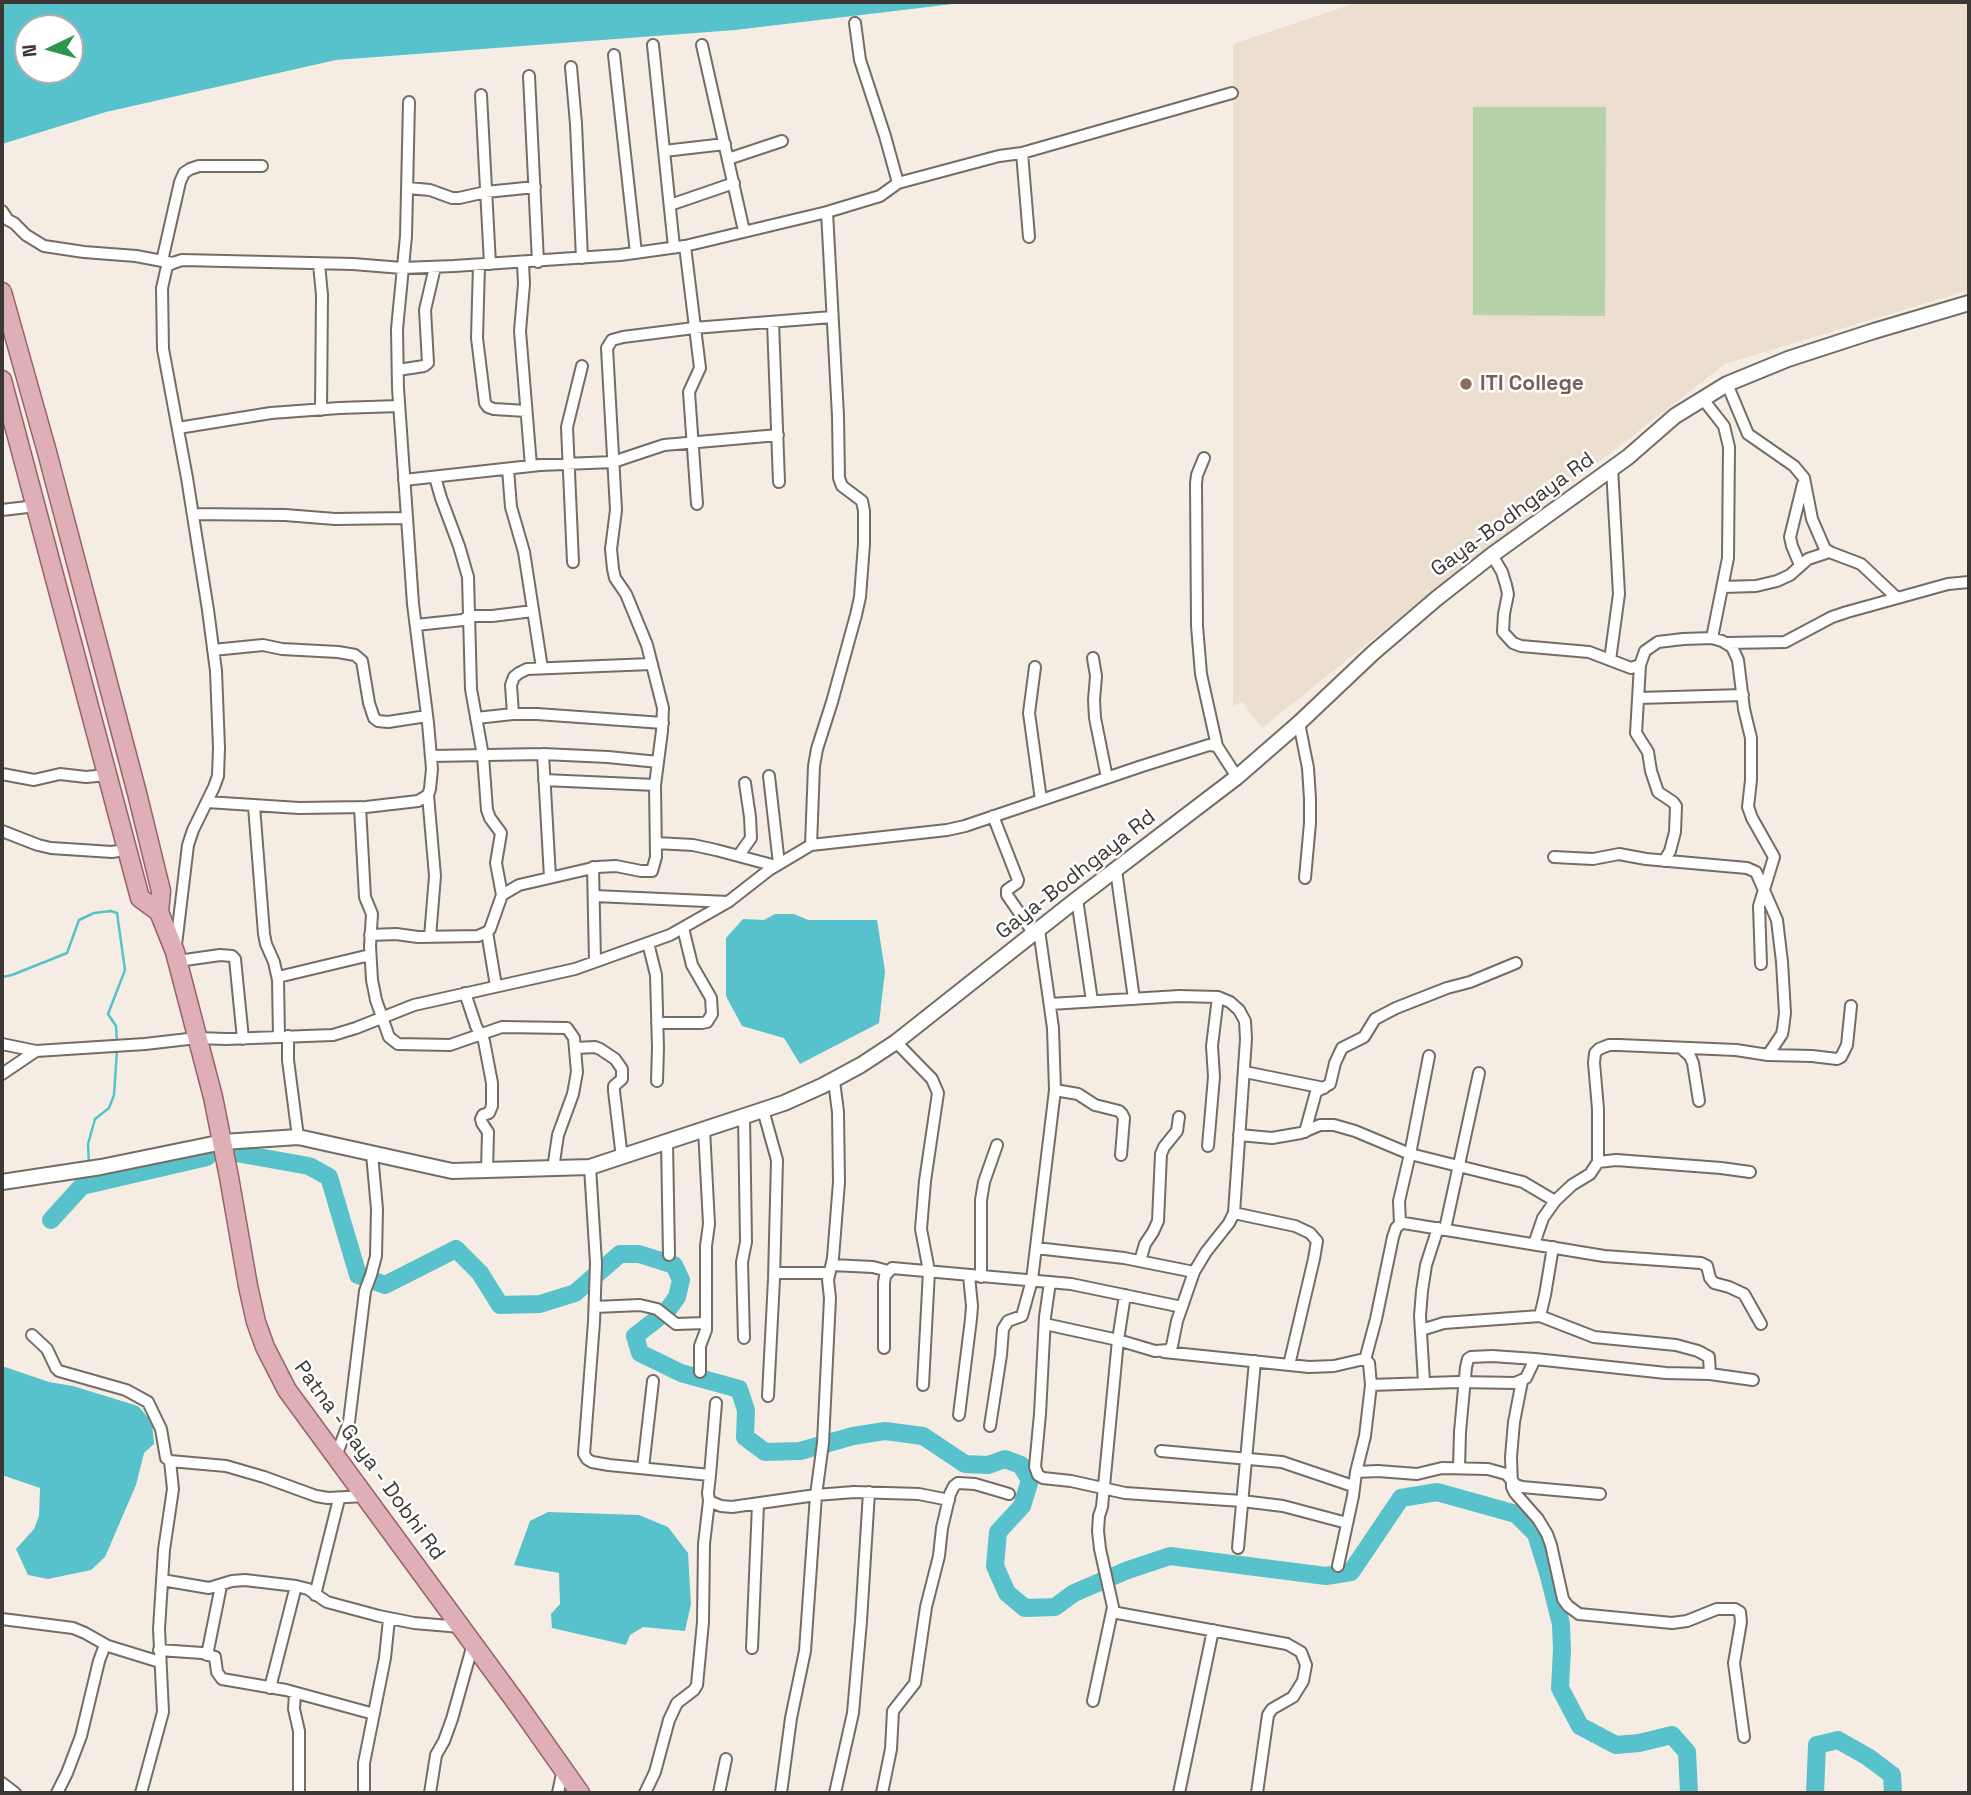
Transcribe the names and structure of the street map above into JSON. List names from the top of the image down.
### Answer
{
  "streets": {
    "main road": ["Patna - Gaya - Dobhi Rd"],
    "street": ["Gaya-Bodhgaya Rd"]
  },
  "crossings": [
    ["Gaya-Bodhgaya Rd", "Patna - Gaya - Dobhi Rd"]
  ],
  "places": ["ITI College"],
  "north": "left"
}
